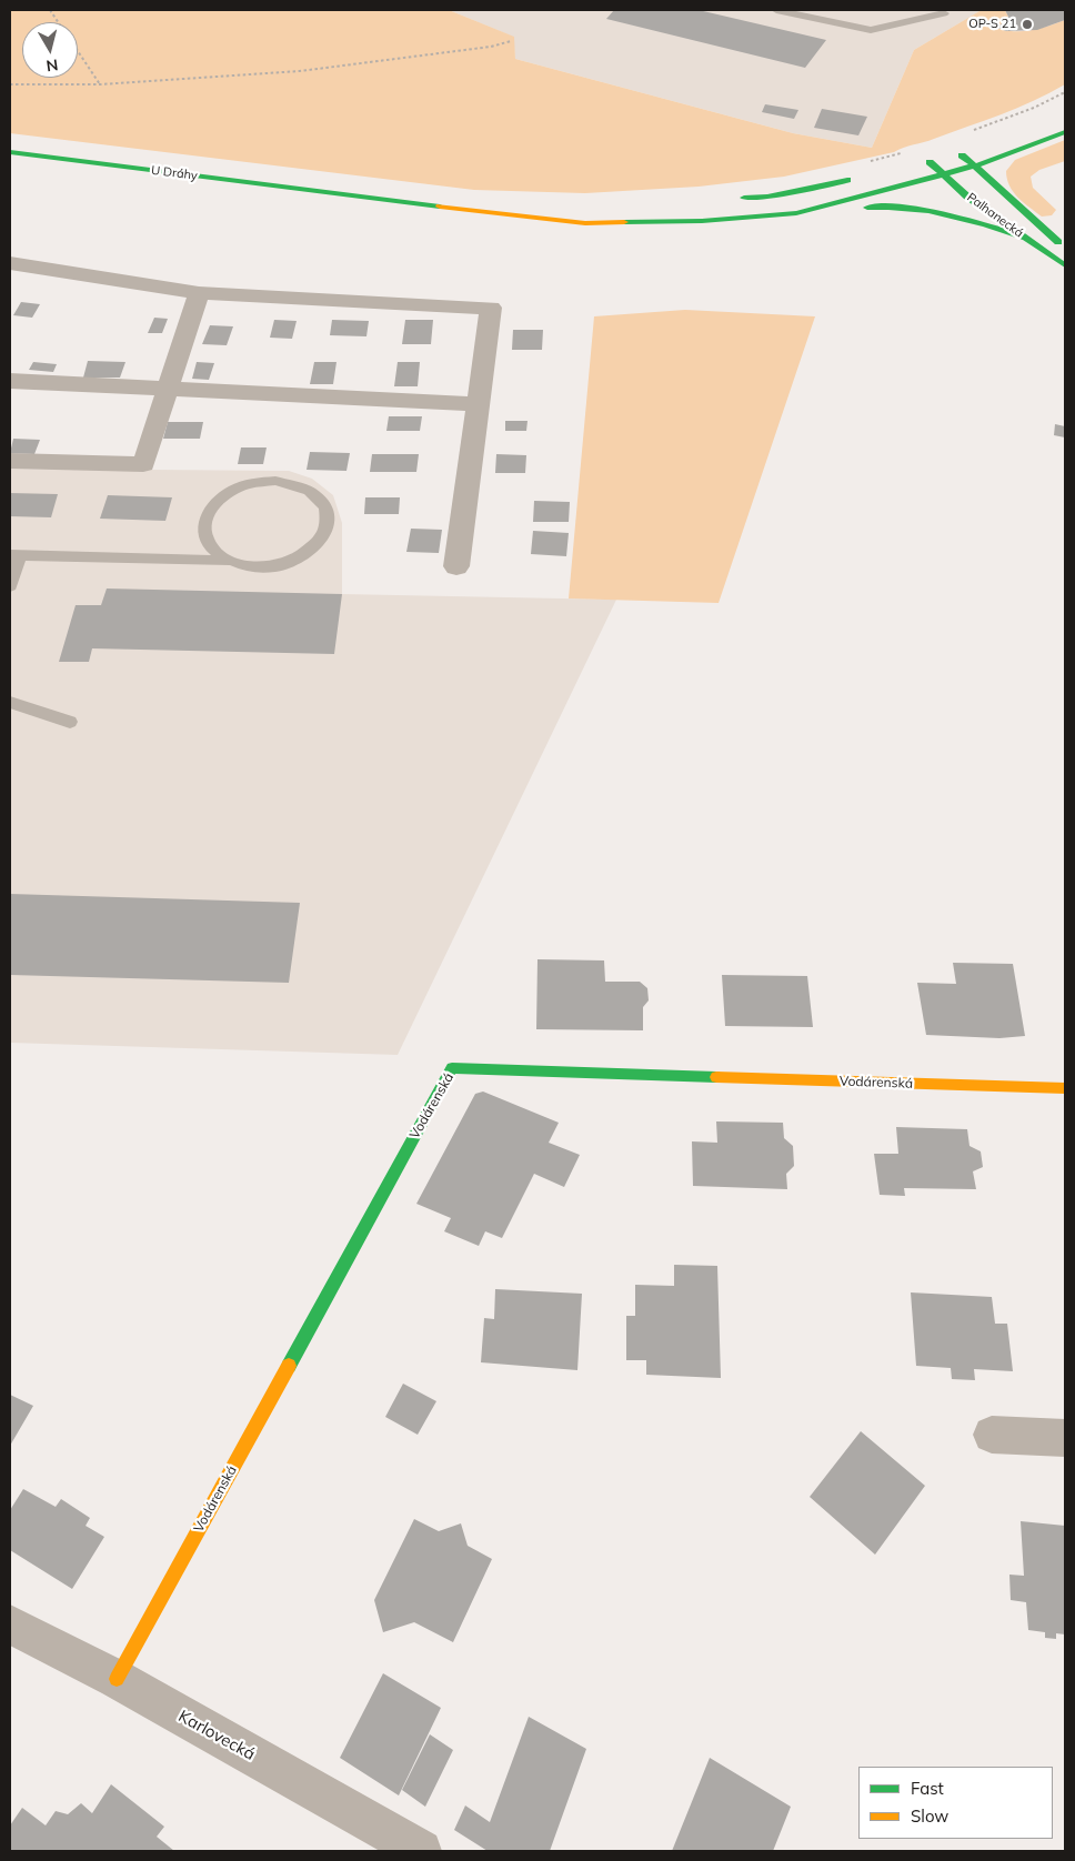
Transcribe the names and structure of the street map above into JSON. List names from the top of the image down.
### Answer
{
  "streets": {
    "street": [
      "U Dráhy",
      "Palhanecká",
      "Vodárenská",
      "Karlovecká"
    ]
  },
  "crossings": [
    ["Vodárenská", "Karlovecká"]
  ],
  "places": ["OP-S 21"],
  "legend": ["Fast", "Slow"],
  "north": "bottom"
}
